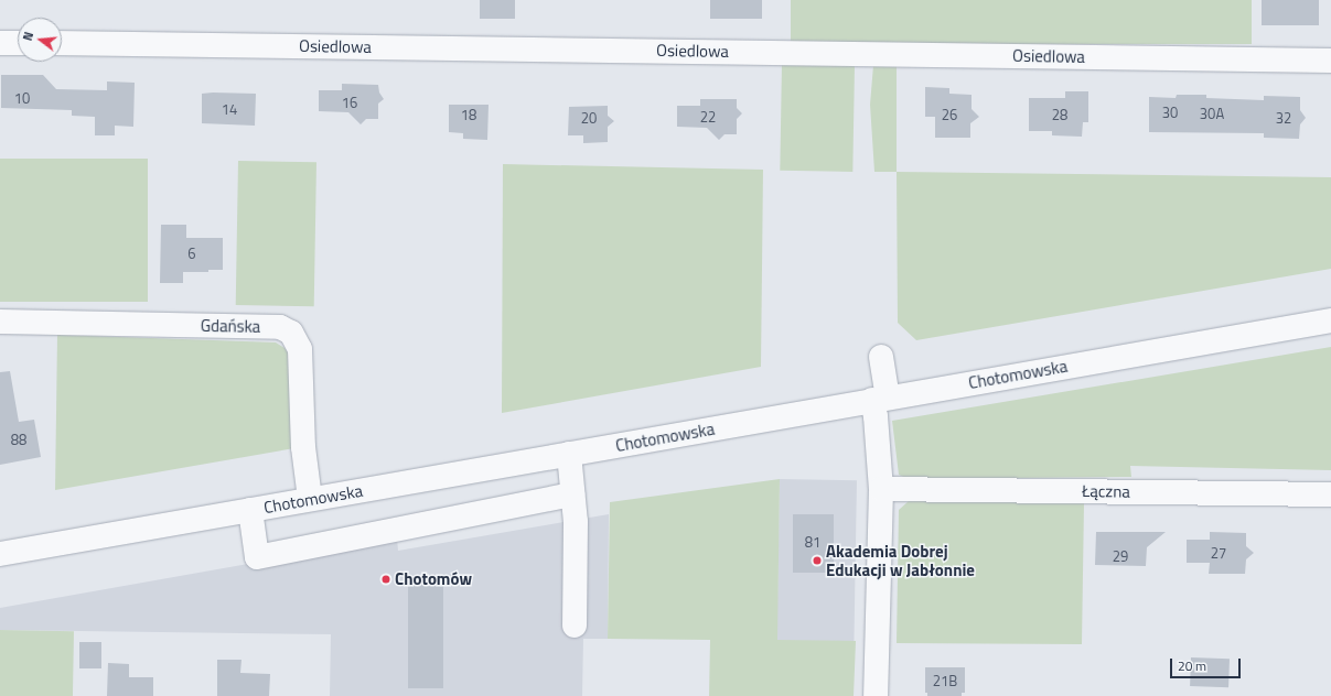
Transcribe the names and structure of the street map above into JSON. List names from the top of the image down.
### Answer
{
  "streets": {
    "street": [
      "Osiedlowa",
      "Gdańska",
      "Chotomowska",
      "Łączna"
    ]
  },
  "crossings": [
    ["Gdańska", "Chotomowska"]
  ],
  "places": ["Akademia Dobrej Edukacji w Jabłonnie", "Chotomów"],
  "house_numbers": [
    "10",
    "16",
    "14",
    "30",
    "30A",
    "18",
    "26",
    "28",
    "22",
    "20",
    "32",
    "6",
    "88",
    "81",
    "27",
    "29",
    "21B"
  ],
  "scale_bar": "20 m",
  "north": "left"
}
